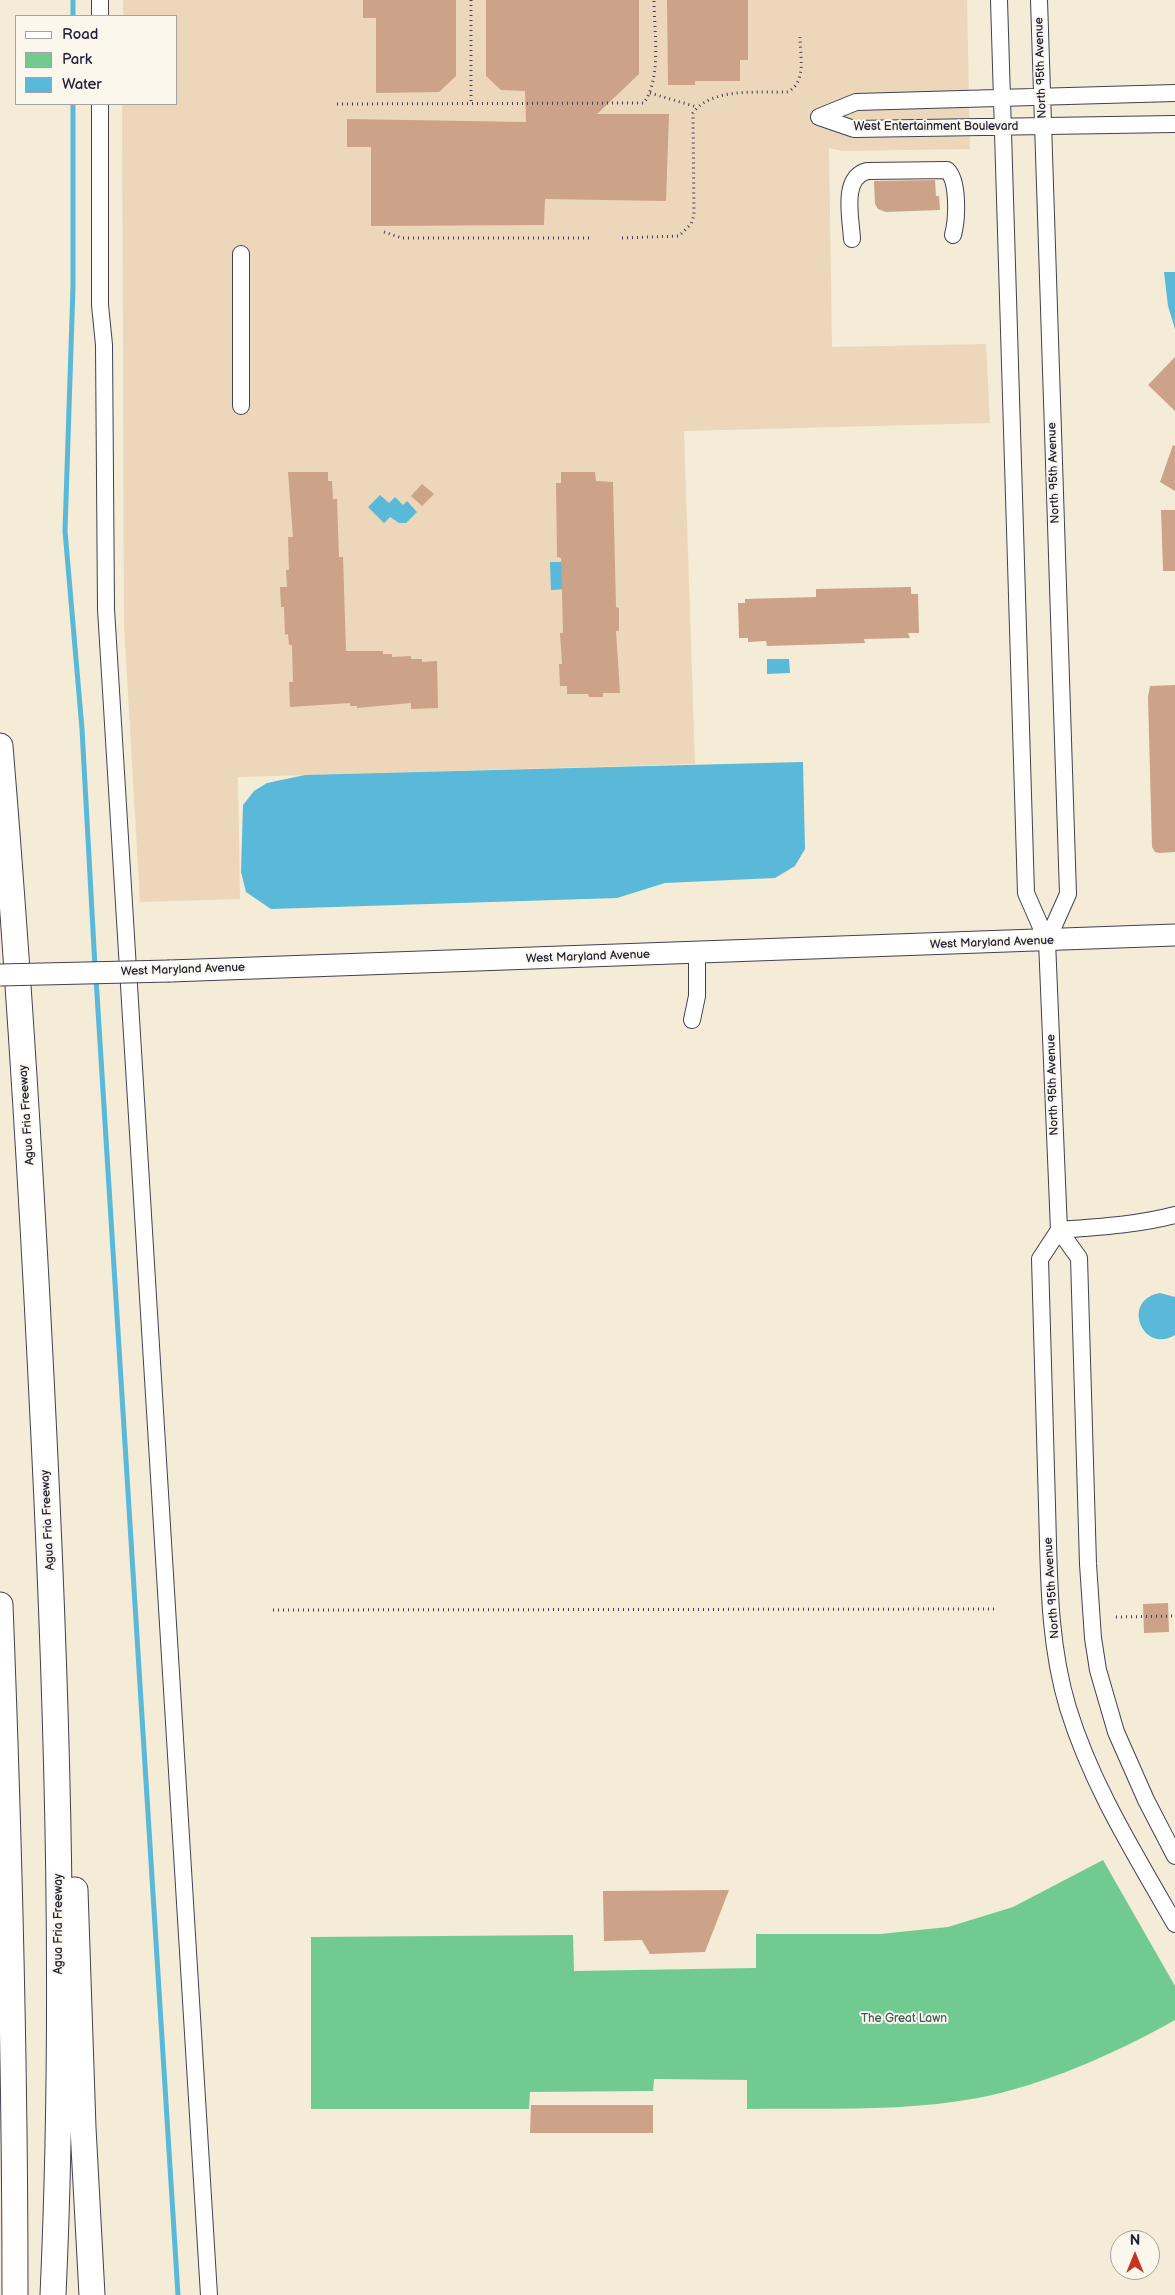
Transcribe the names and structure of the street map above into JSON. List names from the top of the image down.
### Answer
{
  "streets": {
    "highway": ["Agua Fria Freeway"],
    "main road": ["West Maryland Avenue"],
    "street": ["North 95th Avenue", "West Entertainment Boulevard"]
  },
  "crossings": [
    ["North 95th Avenue", "West Entertainment Boulevard"],
    ["North 95th Avenue", "West Maryland Avenue"]
  ],
  "parks": ["The Great Lawn"],
  "legend": ["Road", "Park", "Water"],
  "north": "top"
}
